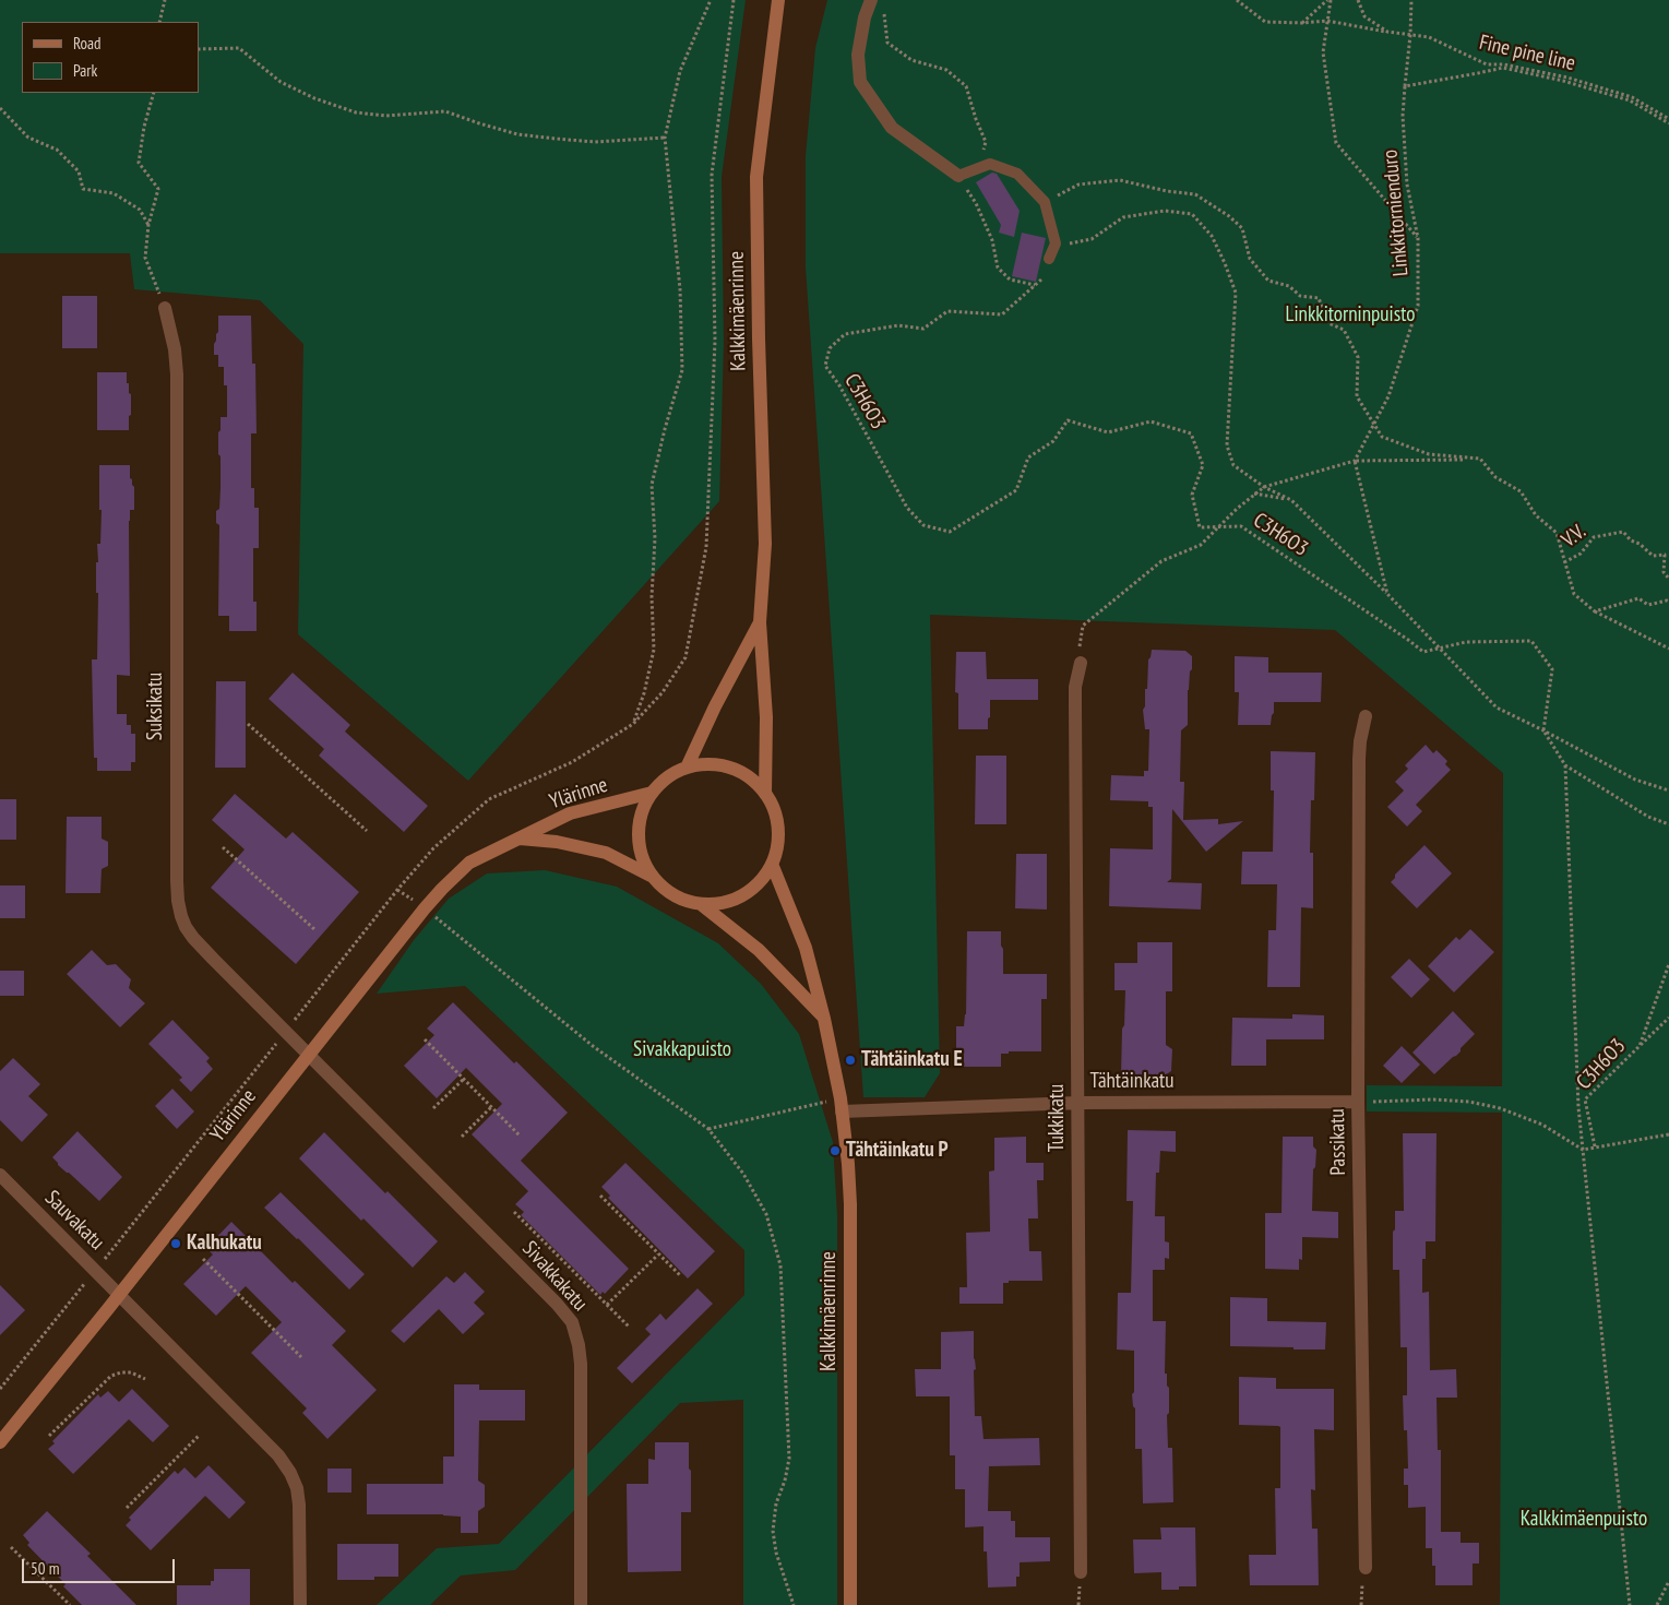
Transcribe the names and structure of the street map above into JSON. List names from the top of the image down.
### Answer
{
  "streets": {
    "street": [
      "Kalkkimäenrinne",
      "Suksikatu",
      "Ylärinne",
      "Tähtäinkatu",
      "Tukkikatu",
      "Passikatu",
      "Sauvakatu",
      "Sivakkakatu"
    ],
    "path": [
      "Fine pine line",
      "Linkkitornienduro",
      "C3H6O3",
      "V.V."
    ]
  },
  "crossings": [
    ["Fine pine line", "Linkkitornienduro"],
    ["Kalkkimäenrinne", "Ylärinne"],
    ["Kalkkimäenrinne", "Tähtäinkatu"],
    ["Suksikatu", "Ylärinne"],
    ["Suksikatu", "Sivakkakatu"],
    ["Ylärinne", "Sauvakatu"],
    ["Ylärinne", "Sivakkakatu"],
    ["Tähtäinkatu", "Tukkikatu"],
    ["Tähtäinkatu", "Passikatu"]
  ],
  "parks": ["Linkkitorninpuisto", "Sivakkapuisto", "Kalkkimäenpuisto"],
  "places": ["Tähtäinkatu E", "Tähtäinkatu P", "Kalhukatu"],
  "legend": ["Road", "Park"],
  "scale_bar": "50 m"
}
